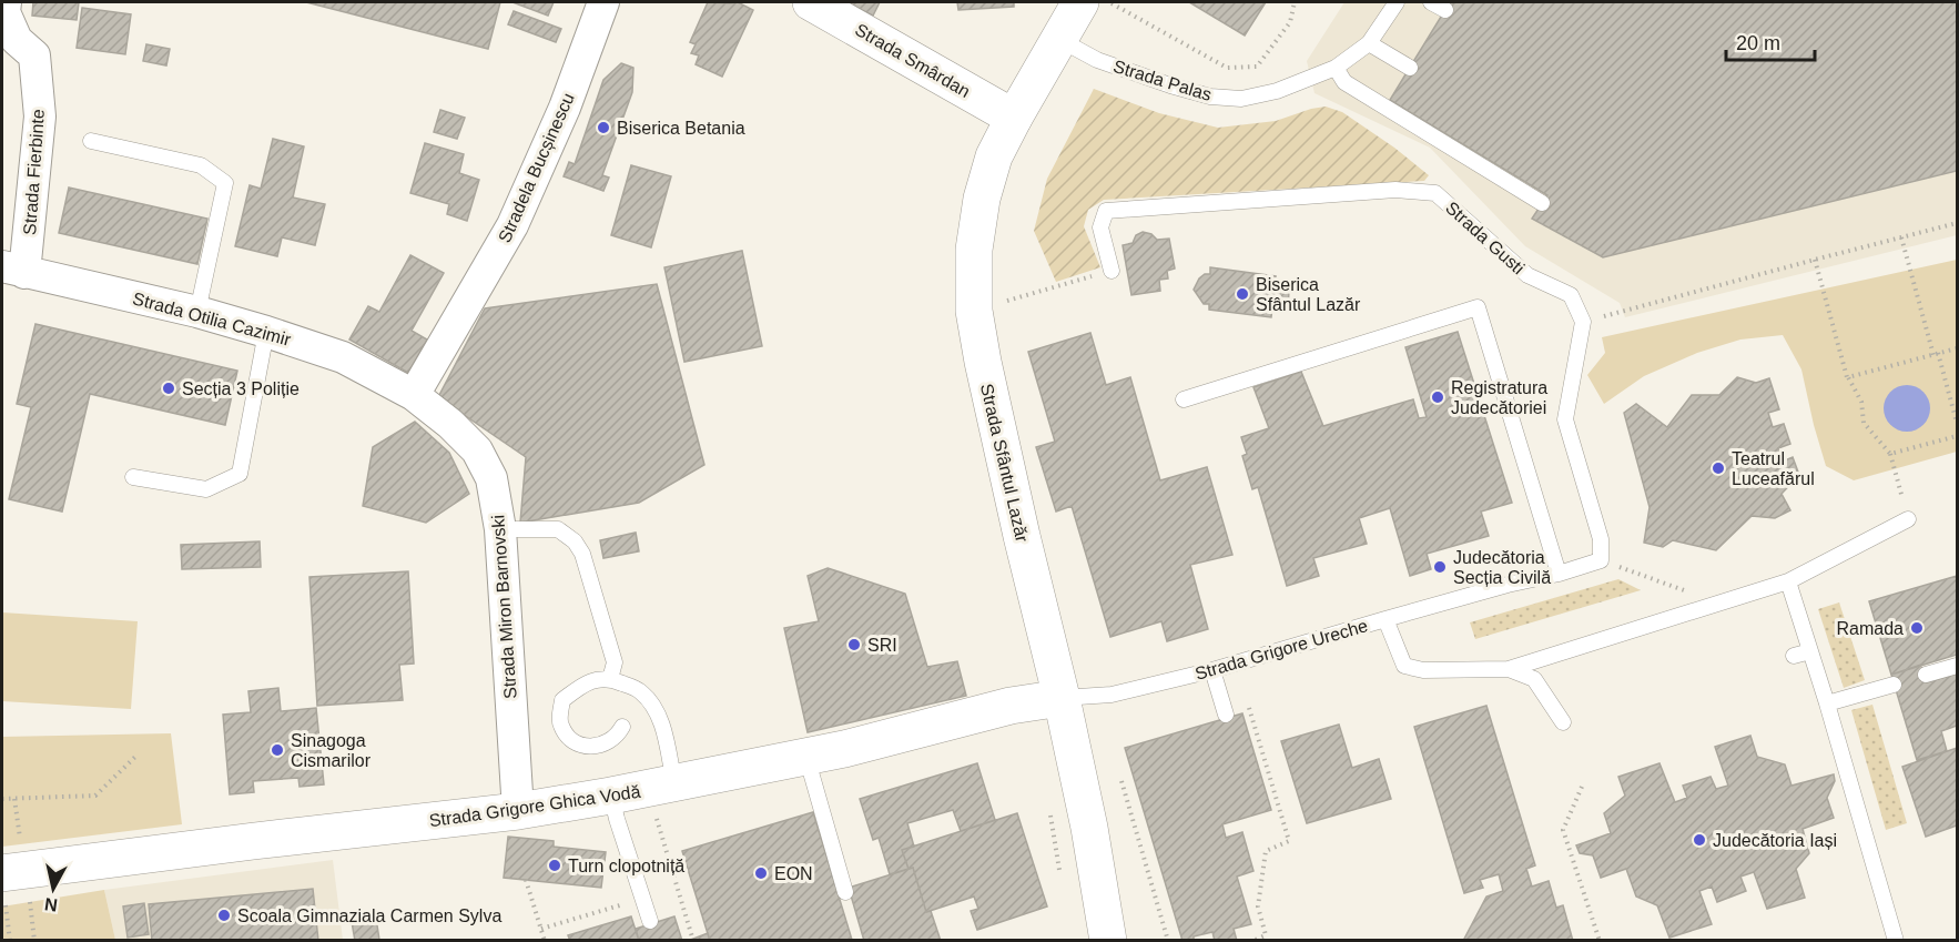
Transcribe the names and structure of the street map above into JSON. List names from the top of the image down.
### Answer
{
  "streets": {
    "street": [
      "Strada Smârdan",
      "Stradela Bucșinescu",
      "Strada Fierbinte",
      "Strada Otilia Cazimir",
      "Strada Sfântul Lazăr",
      "Strada Miron Barnovski",
      "Strada Grigore Ghica Vodă"
    ],
    "lane": ["Strada Palas", "Strada Gusti", "Strada Grigore Ureche"]
  },
  "crossings": [
    ["Strada Smârdan", "Strada Sfântul Lazăr"],
    ["Strada Palas", "Strada Sfântul Lazăr"],
    ["Stradela Bucșinescu", "Strada Otilia Cazimir"],
    ["Stradela Bucșinescu", "Strada Miron Barnovski"],
    ["Strada Fierbinte", "Strada Otilia Cazimir"],
    ["Strada Otilia Cazimir", "Strada Miron Barnovski"],
    ["Strada Sfântul Lazăr", "Strada Grigore Ureche"],
    ["Strada Sfântul Lazăr", "Strada Grigore Ghica Vodă"],
    ["Strada Miron Barnovski", "Strada Grigore Ghica Vodă"],
    ["Strada Grigore Ureche", "Strada Grigore Ghica Vodă"]
  ],
  "places": [
    "Biserica Betania",
    "Biserica Sfântul Lazăr",
    "Secția 3 Poliție",
    "Registratura Judecătoriei",
    "Teatrul Luceafărul",
    "Judecătoria Secția Civilă",
    "Ramada",
    "SRI",
    "Sinagoga Cismarilor",
    "Judecătoria Iași",
    "Turn clopotniță",
    "EON",
    "Scoala Gimnaziala Carmen Sylva"
  ],
  "scale_bar": "20 m",
  "north": "bottom"
}
